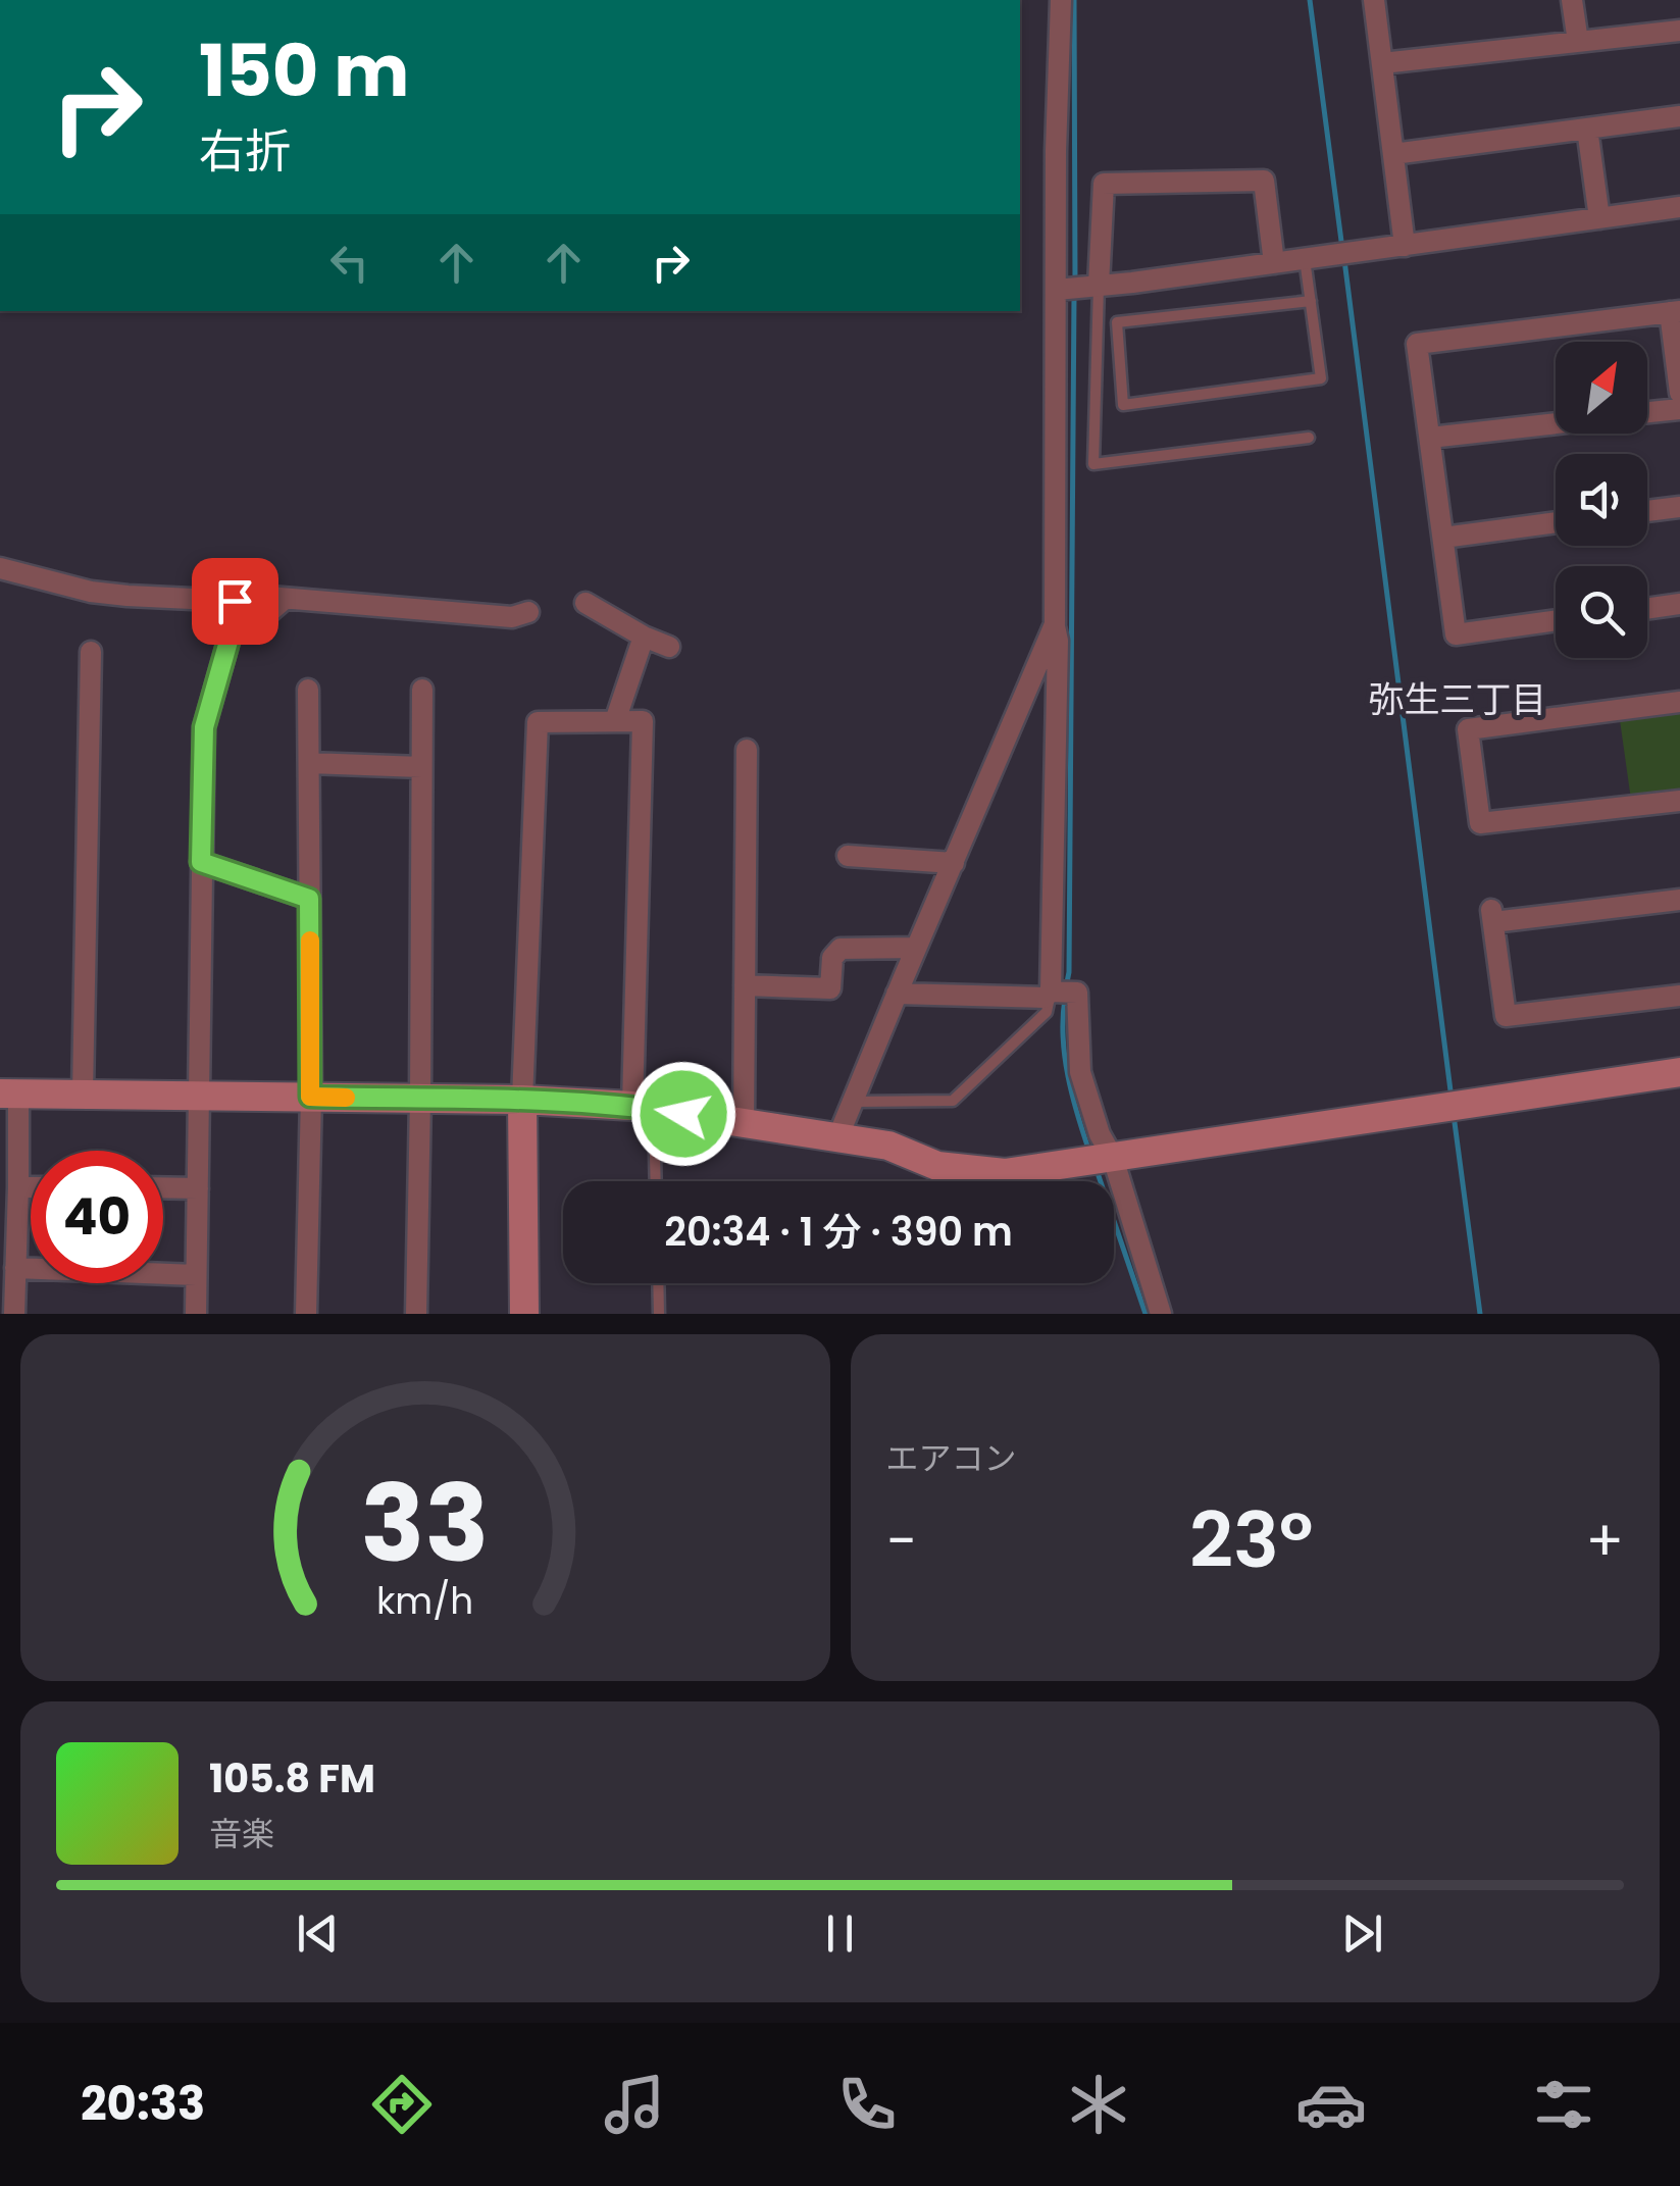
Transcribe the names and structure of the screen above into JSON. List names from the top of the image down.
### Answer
{
  "districts": ["弥生三丁目"],
  "north": "top right",
  "page": {
    "turn": ["150 m", "右折"],
    "limit": "40",
    "trip": "20:34 · 1 分 · 390 m",
    "tile": "エアコン",
    "heat": ["−", "23°", "+"],
    "song": ["105.8 FM", "音楽"],
    "tabs": "20:33",
    "gauge": ["33", "km/h"]
  }
}
